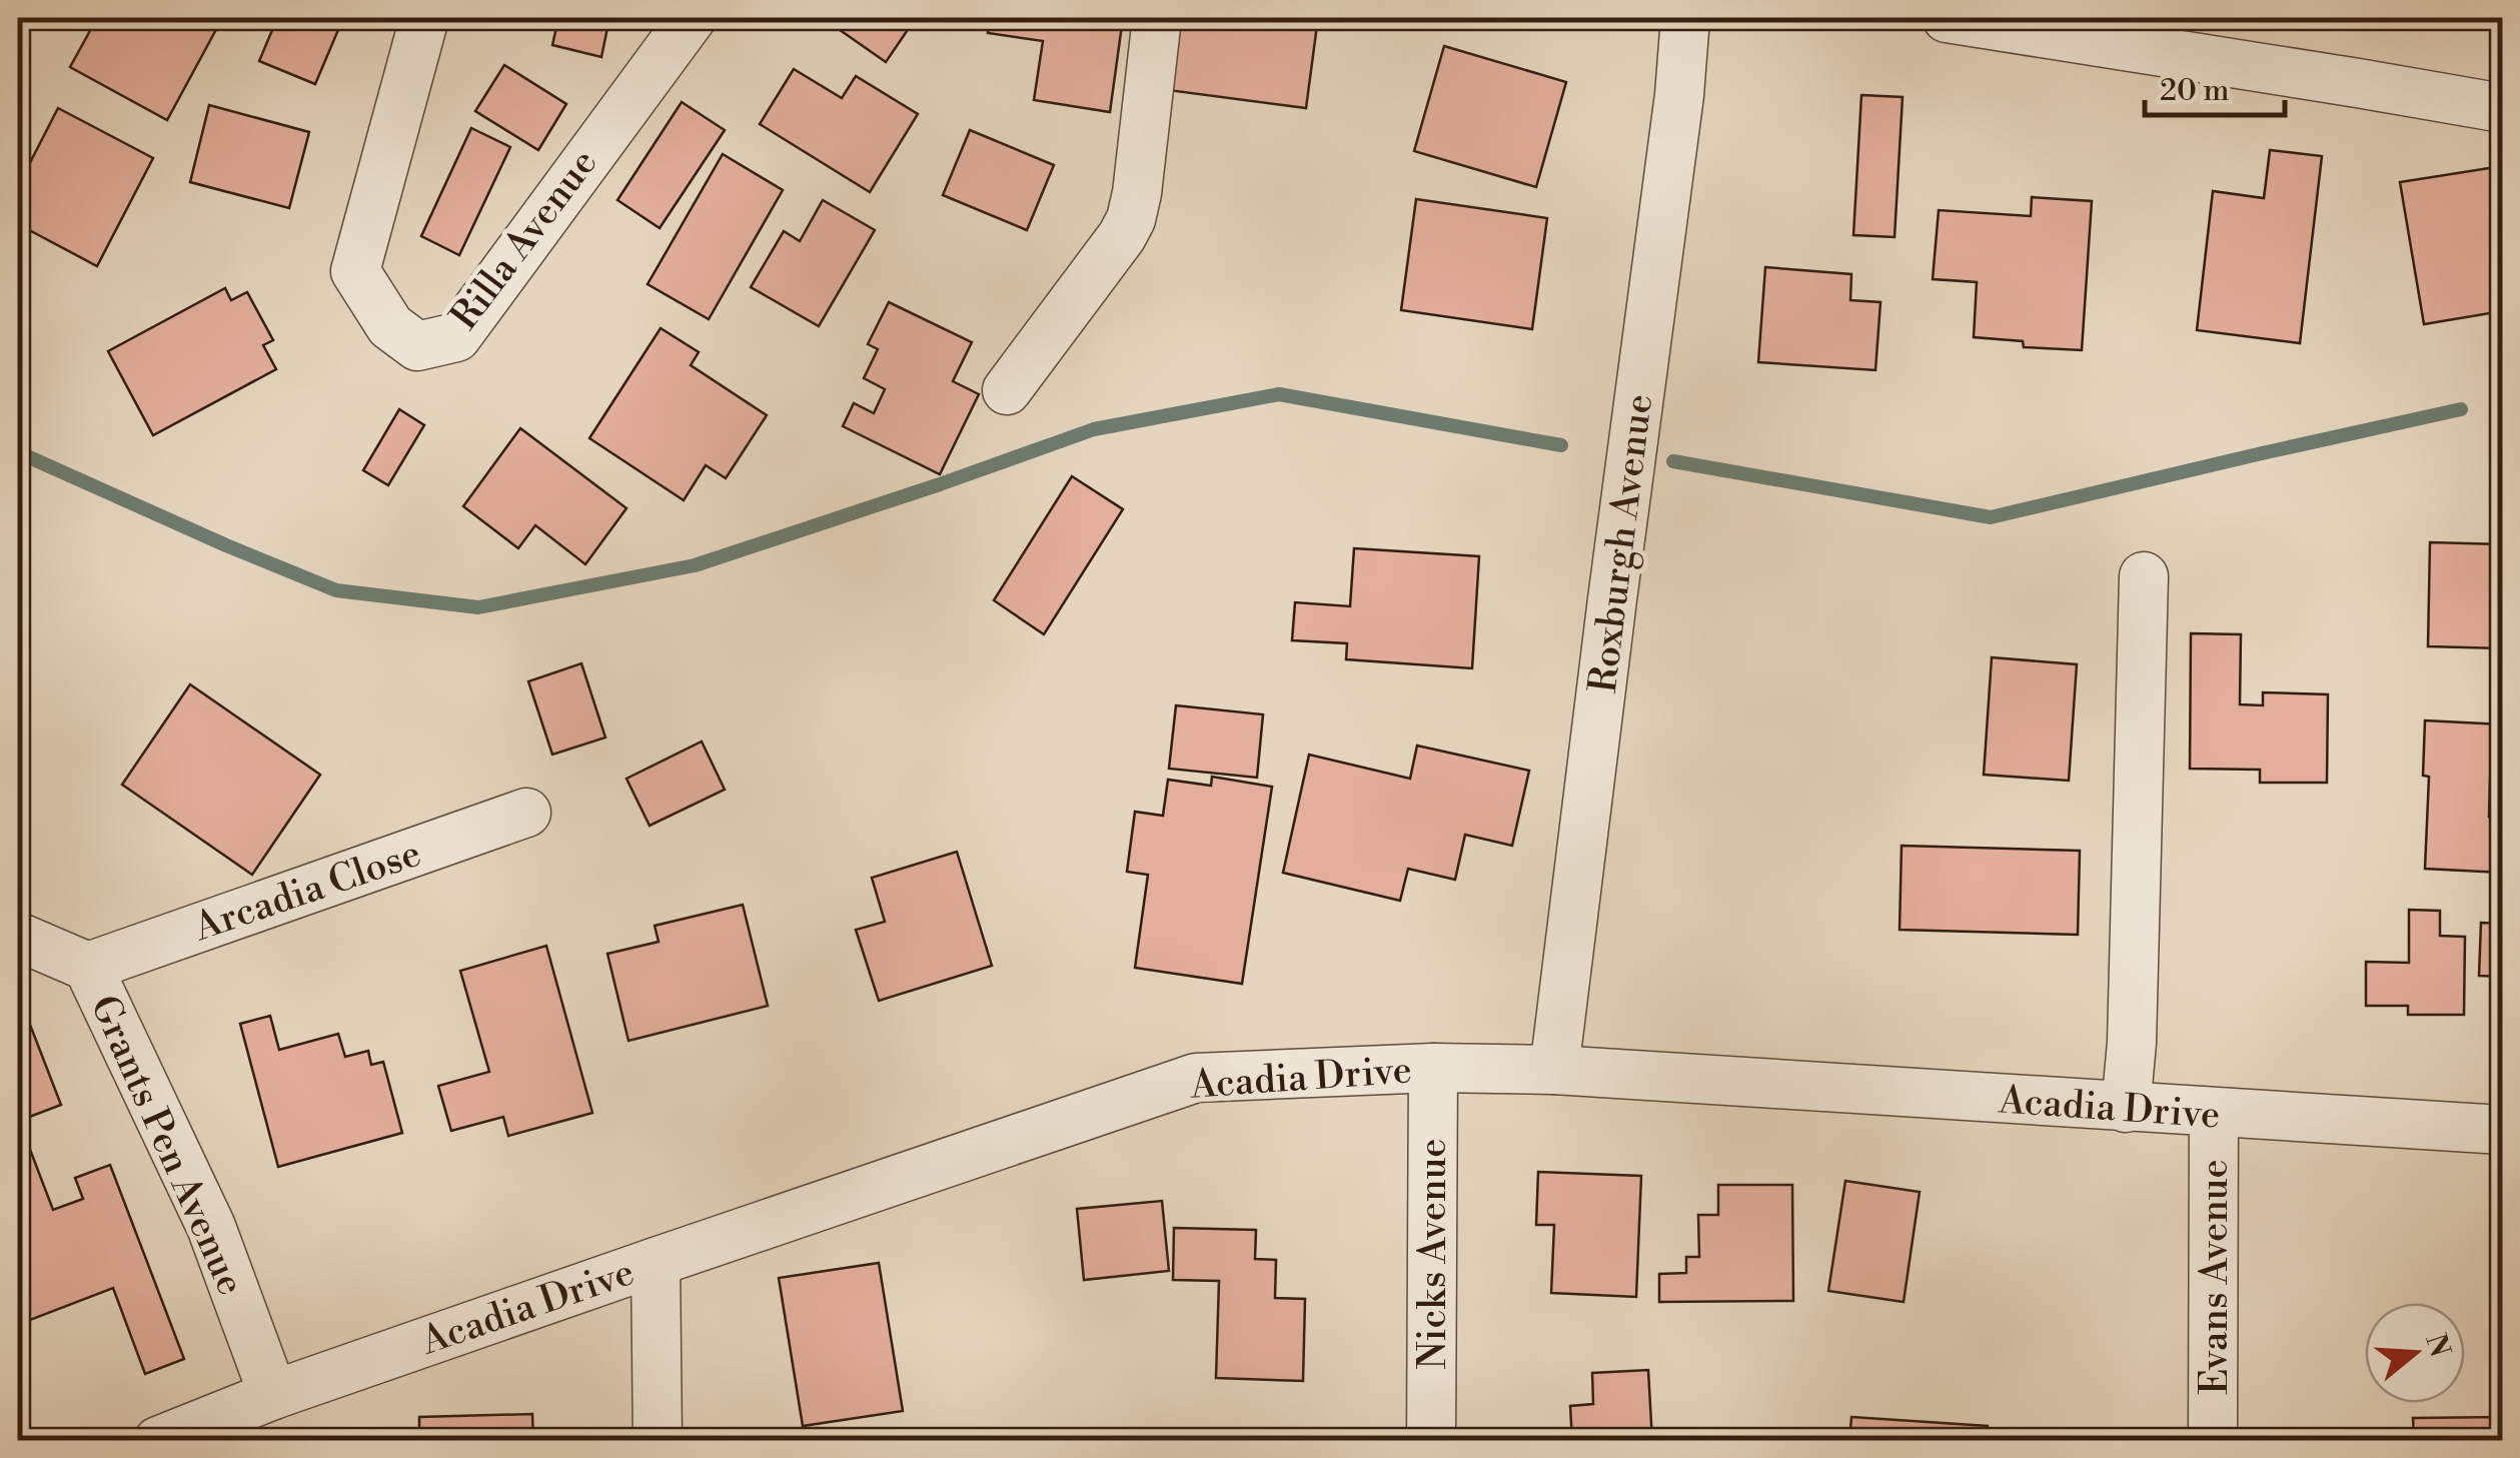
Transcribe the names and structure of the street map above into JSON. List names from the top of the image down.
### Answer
{
  "streets": {
    "street": [
      "Rilla Avenue",
      "Roxburgh Avenue",
      "Arcadia Close",
      "Acadia Drive",
      "Grants Pen Avenue",
      "Nicks Avenue",
      "Evans Avenue"
    ]
  },
  "crossings": [
    ["Roxburgh Avenue", "Acadia Drive"],
    ["Arcadia Close", "Grants Pen Avenue"],
    ["Acadia Drive", "Grants Pen Avenue"],
    ["Acadia Drive", "Nicks Avenue"],
    ["Acadia Drive", "Evans Avenue"]
  ],
  "scale_bar": "20 m",
  "north": "right"
}
